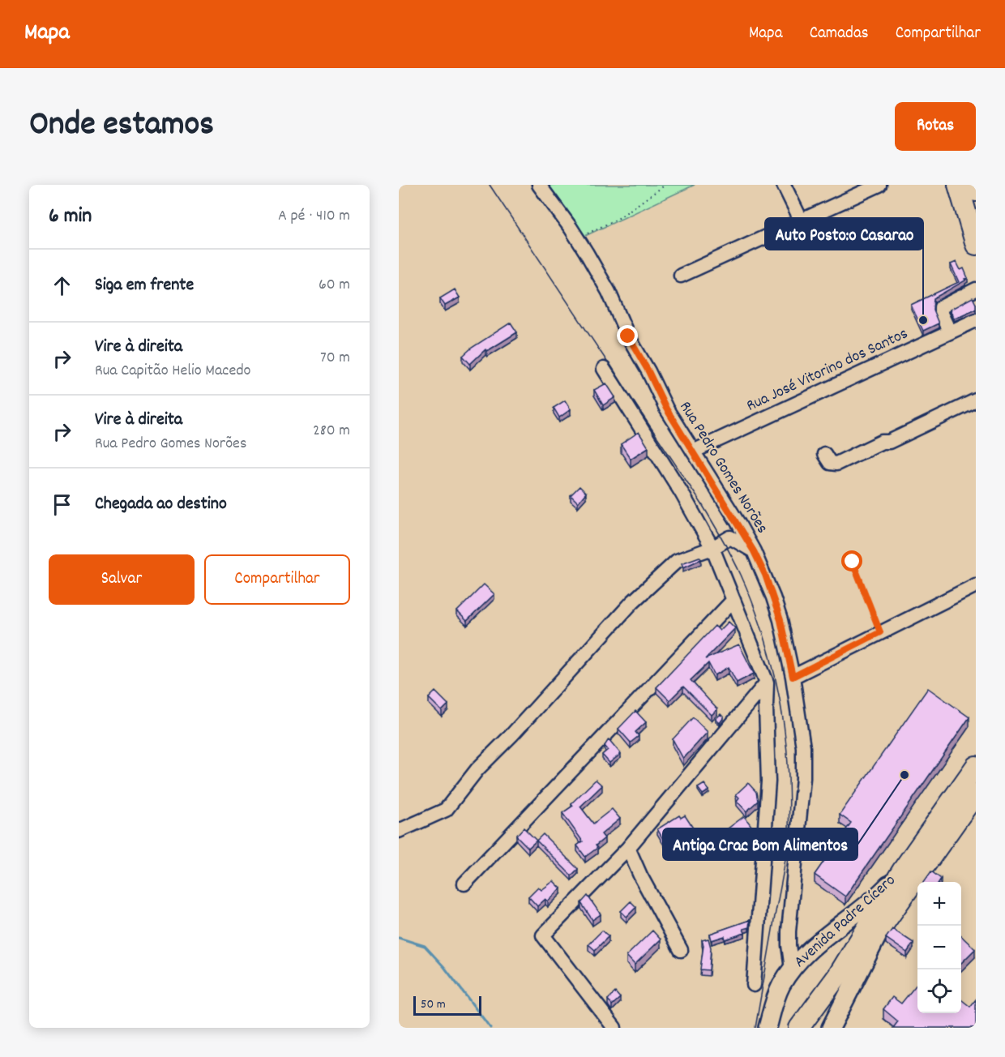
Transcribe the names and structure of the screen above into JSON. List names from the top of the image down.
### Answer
{
  "streets": {
    "highway": ["Avenida Padre Cícero"],
    "street": ["Rua José Vitorino dos Santos", "Rua Pedro Gomes Norões"]
  },
  "crossings": [
    ["Rua José Vitorino dos Santos", "Rua Pedro Gomes Norões"],
    ["Rua Pedro Gomes Norões", "Avenida Padre Cícero"]
  ],
  "places": ["Auto Posto:o Casarao", "Antiga Crac Bom Alimentos"],
  "scale_bar": "50 m",
  "page": {
    "header": "Mapa",
    "nav": ["Mapa", "Camadas", "Compartilhar"],
    "title": "Onde estamos",
    "buttons": [
      "Rotas",
      ["Salvar", "Compartilhar"]
    ],
    "heading": ["6 min", "A pé · 410 m"],
    "list": [
      ["Siga em frente", "60 m"],
      ["Vire à direita", "Rua Capitão Helio Macedo", "70 m"],
      ["Vire à direita", "Rua Pedro Gomes Norões", "280 m"],
      "Chegada ao destino"
    ],
    "map_buttons": ["+", "−"],
    "scale": "50 m"
  }
}
